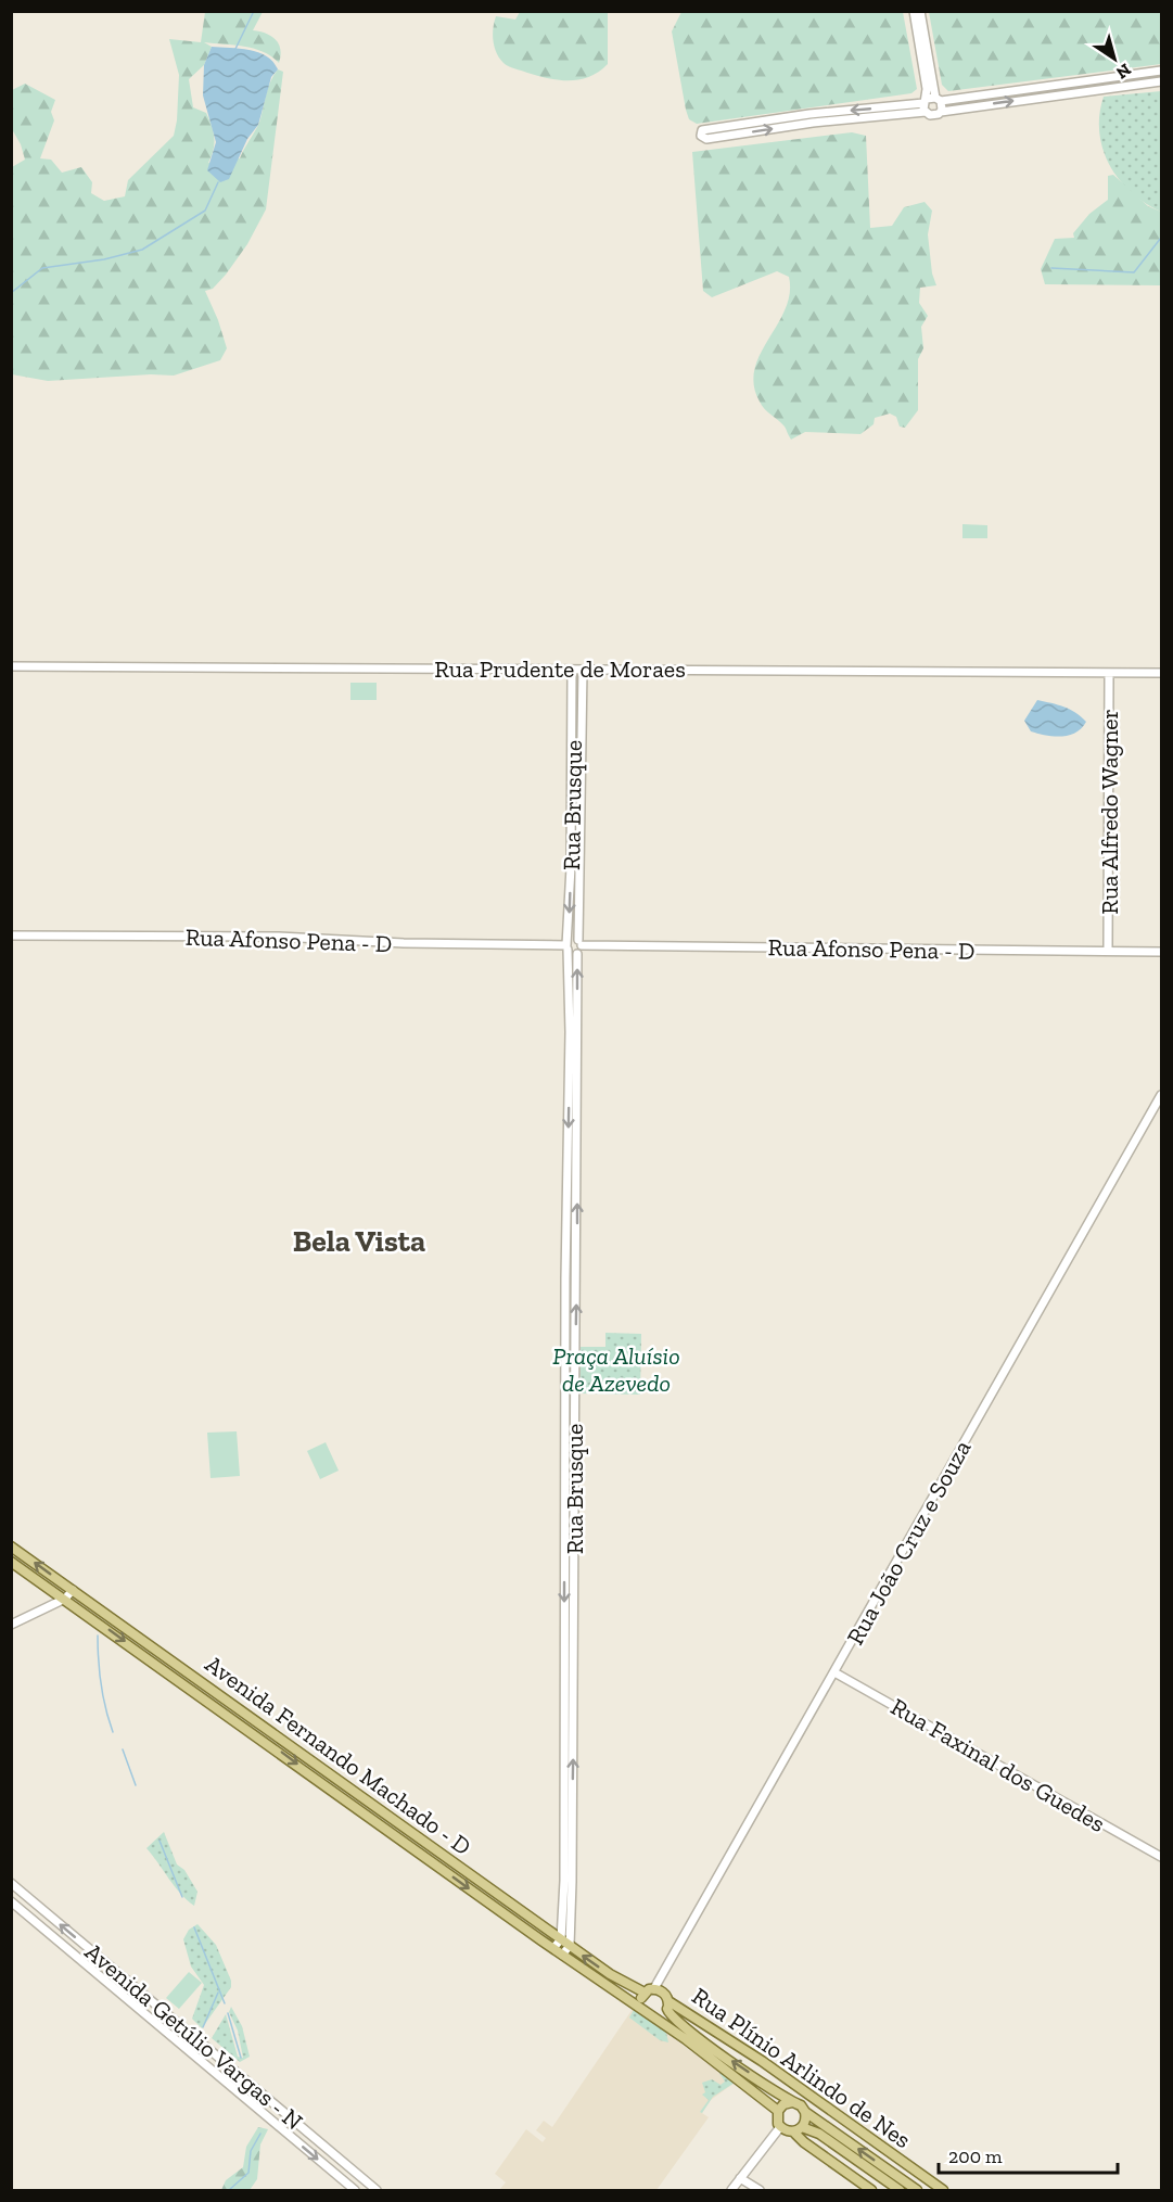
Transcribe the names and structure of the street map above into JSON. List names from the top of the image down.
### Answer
{
  "streets": {
    "main road": ["Avenida Fernando Machado - D", "Rua Plínio Arlindo de Nes"],
    "street": [
      "Rua Prudente de Moraes",
      "Rua Brusque",
      "Rua Alfredo Wagner",
      "Rua Afonso Pena - D",
      "Rua João Cruz e Souza",
      "Rua Faxinal dos Guedes",
      "Avenida Getúlio Vargas - N"
    ]
  },
  "crossings": [
    ["Rua Prudente de Moraes", "Rua Brusque"],
    ["Rua Prudente de Moraes", "Rua Alfredo Wagner"],
    ["Rua Brusque", "Rua Afonso Pena - D"],
    ["Rua Brusque", "Avenida Fernando Machado - D"],
    ["Rua Alfredo Wagner", "Rua Afonso Pena - D"],
    ["Rua João Cruz e Souza", "Avenida Fernando Machado - D"],
    ["Rua João Cruz e Souza", "Rua Faxinal dos Guedes"],
    ["Rua João Cruz e Souza", "Rua Plínio Arlindo de Nes"],
    ["Avenida Fernando Machado - D", "Rua Plínio Arlindo de Nes"]
  ],
  "districts": ["Bela Vista"],
  "parks": ["Praça Aluísio de Azevedo"],
  "scale_bar": "200 m",
  "north": "bottom right"
}
